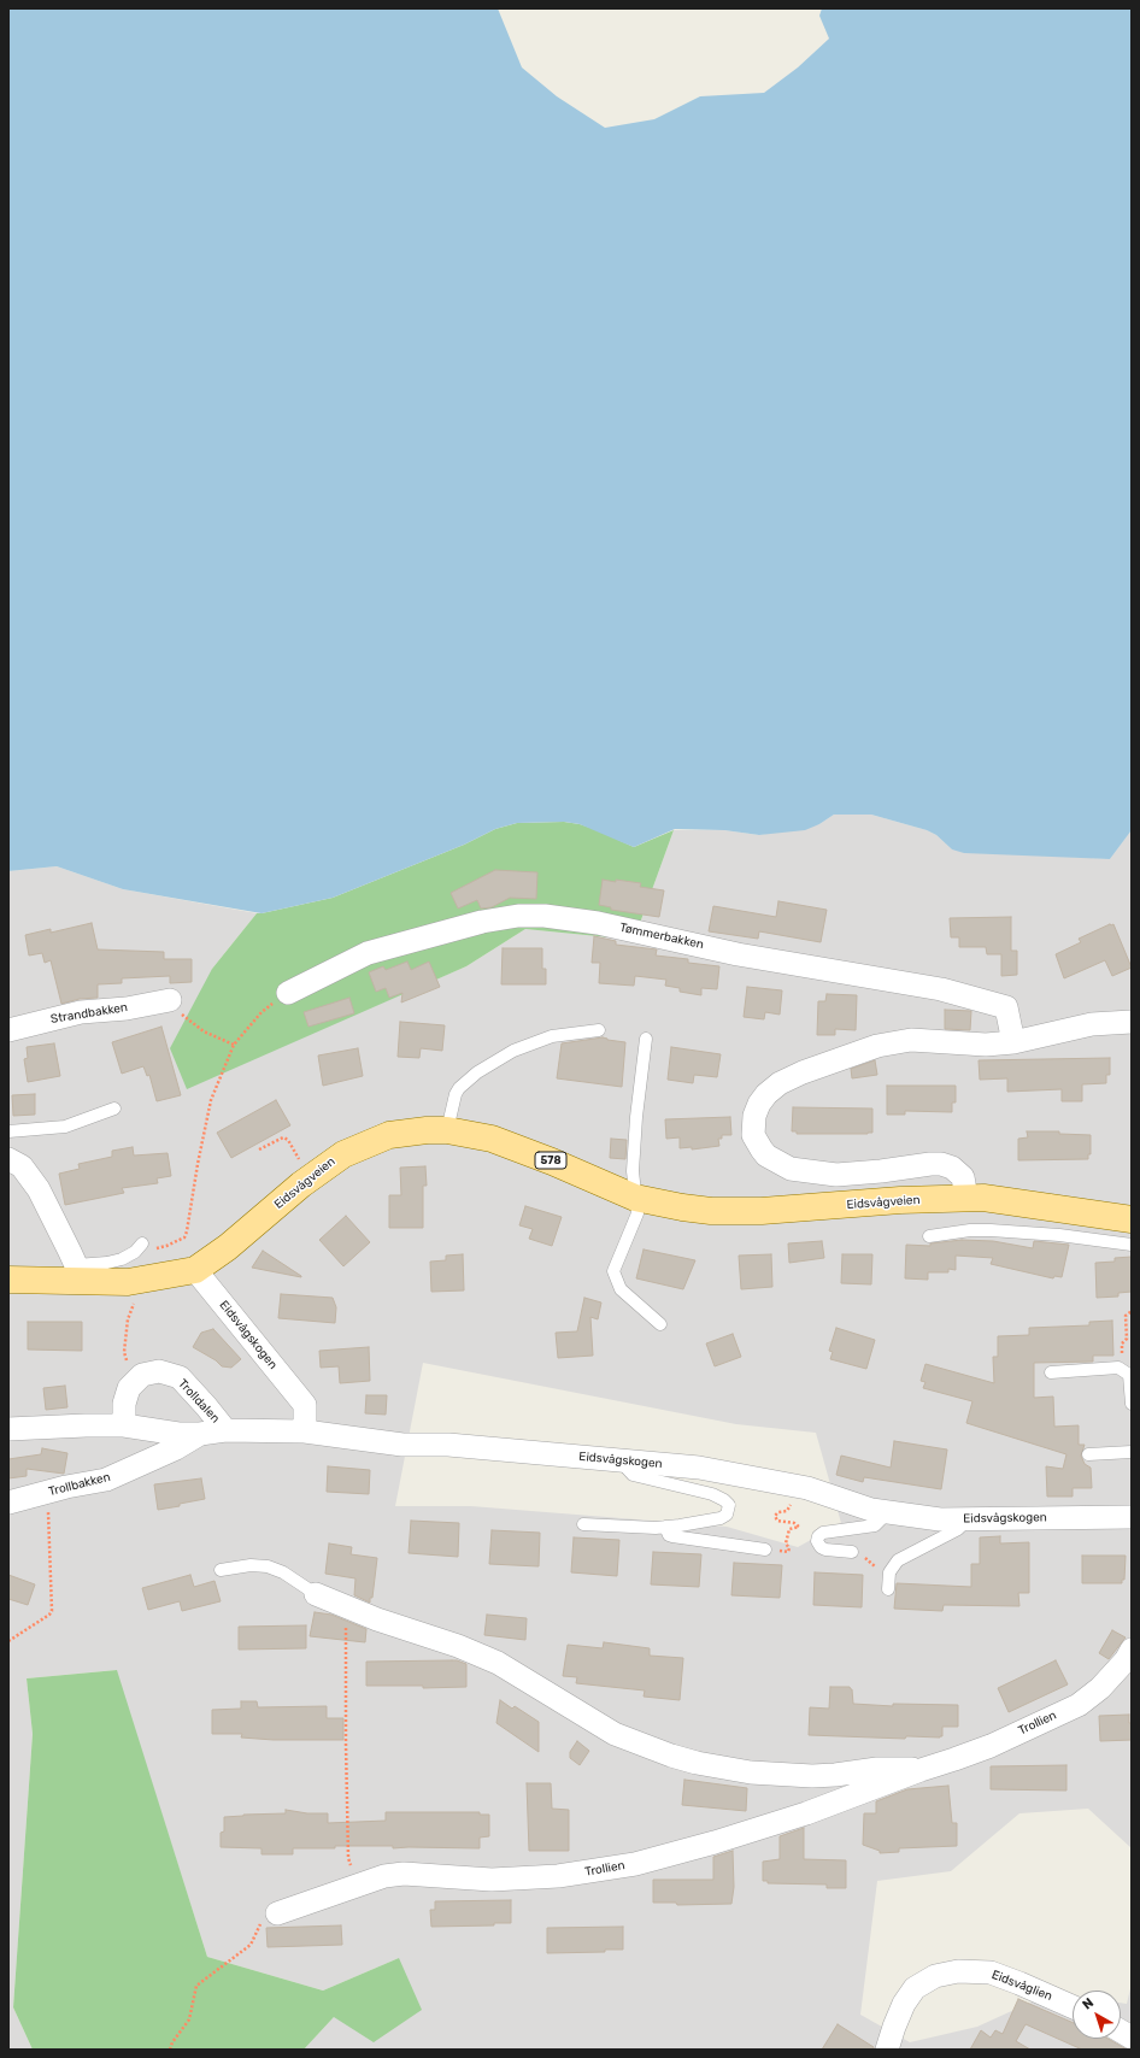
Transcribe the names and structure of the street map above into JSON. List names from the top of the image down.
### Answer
{
  "streets": {
    "main road": ["578", "Eidsvågveien"],
    "street": [
      "Tømmerbakken",
      "Strandbakken",
      "Eidsvågskogen",
      "Trolldalen",
      "Trollbakken",
      "Trollien",
      "Eidsvåglien"
    ]
  },
  "crossings": [
    ["Eidsvågveien", "Eidsvågskogen"],
    ["Eidsvågskogen", "Trolldalen"],
    ["Trolldalen", "Trollbakken"]
  ],
  "north": "top left"
}
